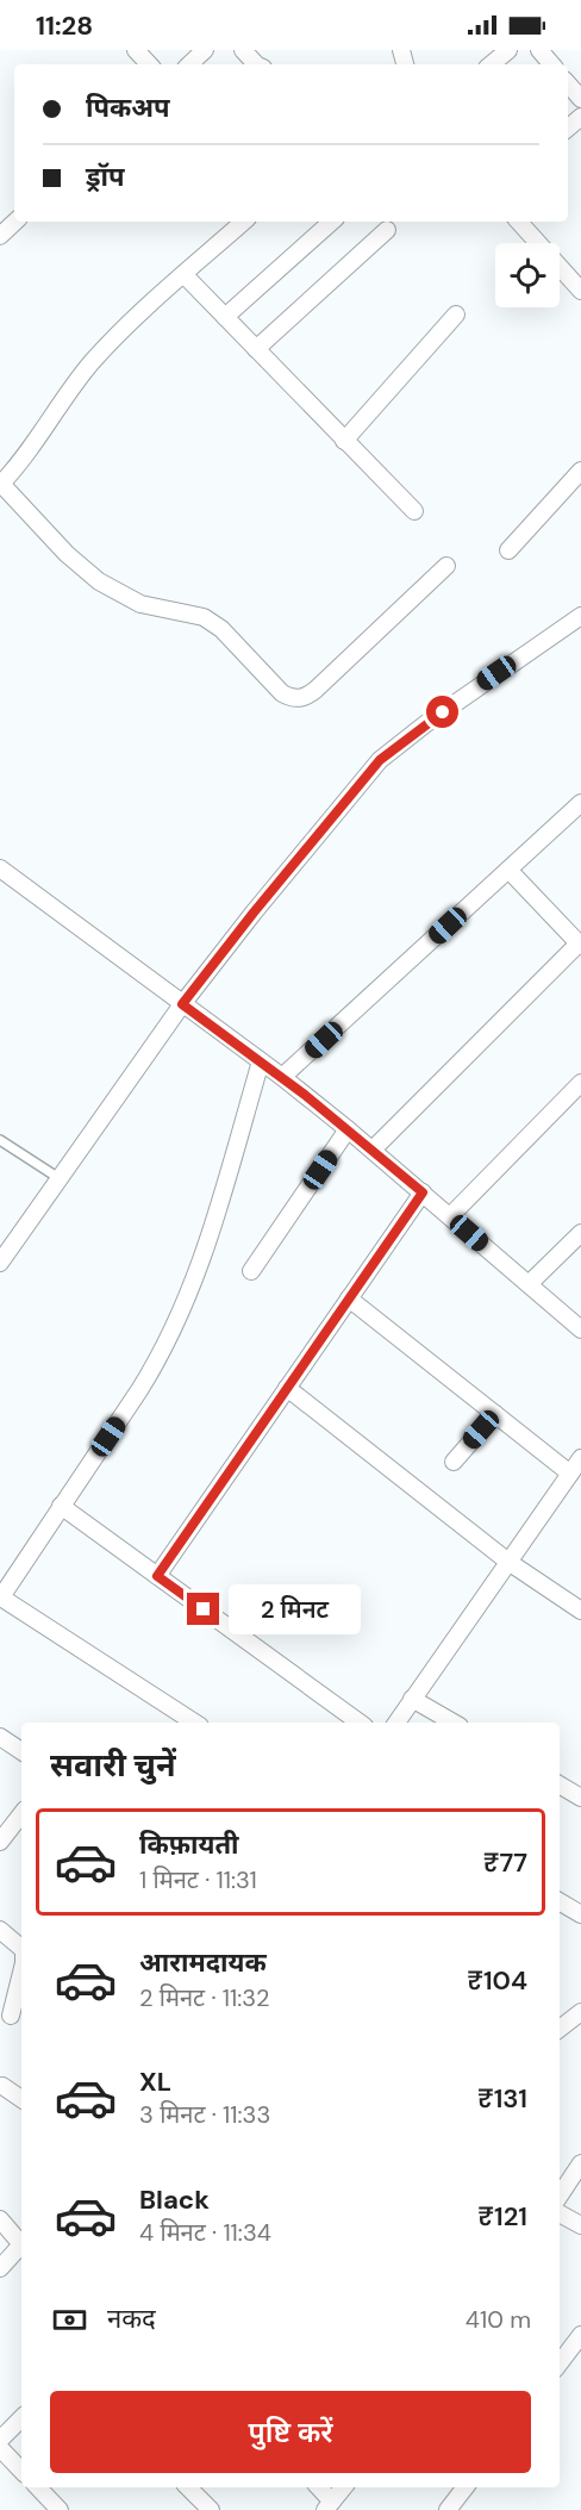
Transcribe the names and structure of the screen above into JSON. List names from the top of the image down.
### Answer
{
  "page": {
    "status": "11:28",
    "banner": ["पिकअप", "ड्रॉप"],
    "bubble": "2 मिनट",
    "heading": "सवारी चुनें",
    "list": [
      {
        "name": "किफ़ायती",
        "note": "1 मिनट · 11:31",
        "value": "₹77"
      },
      {
        "name": "आरामदायक",
        "note": "2 मिनट · 11:32",
        "value": "₹104"
      },
      {
        "name": "XL",
        "note": "3 मिनट · 11:33",
        "value": "₹131"
      },
      {
        "name": "Black",
        "note": "4 मिनट · 11:34",
        "value": "₹121"
      }
    ],
    "pay": ["नकद", "410 m"],
    "buttons": "पुष्टि करें"
  }
}
